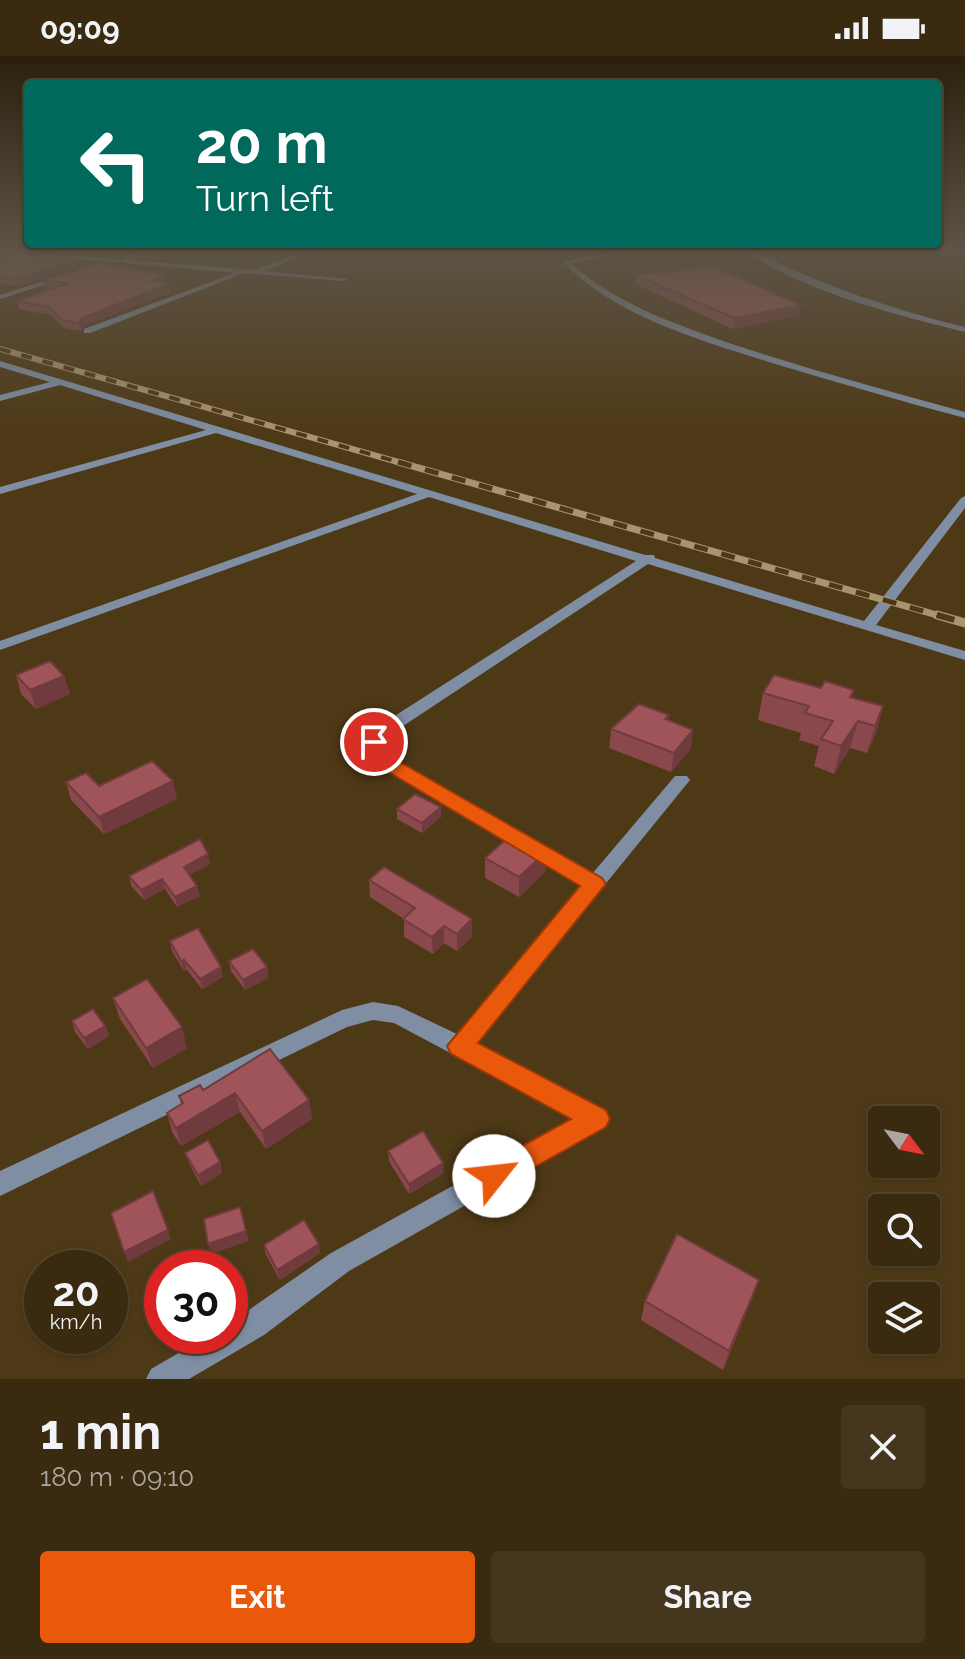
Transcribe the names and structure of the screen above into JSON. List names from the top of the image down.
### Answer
{
  "north": "bottom right",
  "page": {
    "status": "09:09",
    "turn": ["20 m", "Turn left"],
    "speed": "20 km/h",
    "limit": "30",
    "heading": ["1 min", "180 m · 09:10"],
    "buttons": ["Exit", "Share"]
  }
}
